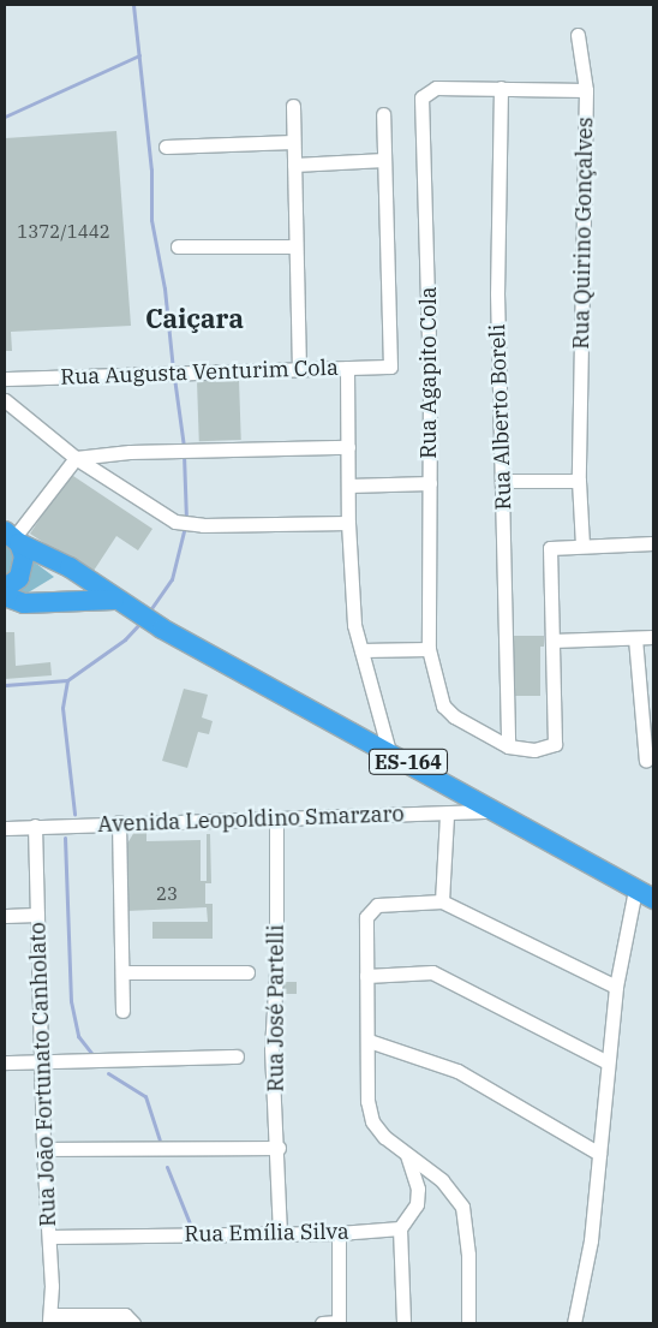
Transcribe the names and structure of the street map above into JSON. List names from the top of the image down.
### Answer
{
  "streets": {
    "highway": ["ES-164"],
    "street": [
      "Rua Quirino Gonçalves",
      "Rua Augusta Venturim Cola",
      "Rua Agapito Cola",
      "Rua Alberto Boreli",
      "Avenida Leopoldino Smarzaro",
      "Rua José Partelli",
      "Rua João Fortunato Canholato",
      "Rua Emília Silva"
    ]
  },
  "crossings": [
    ["Rua Quirino Gonçalves", "Rua Agapito Cola"],
    ["Rua Quirino Gonçalves", "Rua Alberto Boreli"],
    ["Rua Agapito Cola", "Rua Alberto Boreli"],
    ["ES-164", "Avenida Leopoldino Smarzaro"],
    ["Avenida Leopoldino Smarzaro", "Rua José Partelli"],
    ["Avenida Leopoldino Smarzaro", "Rua João Fortunato Canholato"],
    ["Rua José Partelli", "Rua Emília Silva"],
    ["Rua João Fortunato Canholato", "Rua Emília Silva"]
  ],
  "districts": ["Caiçara"],
  "house_numbers": ["1372/1442", "23"]
}
